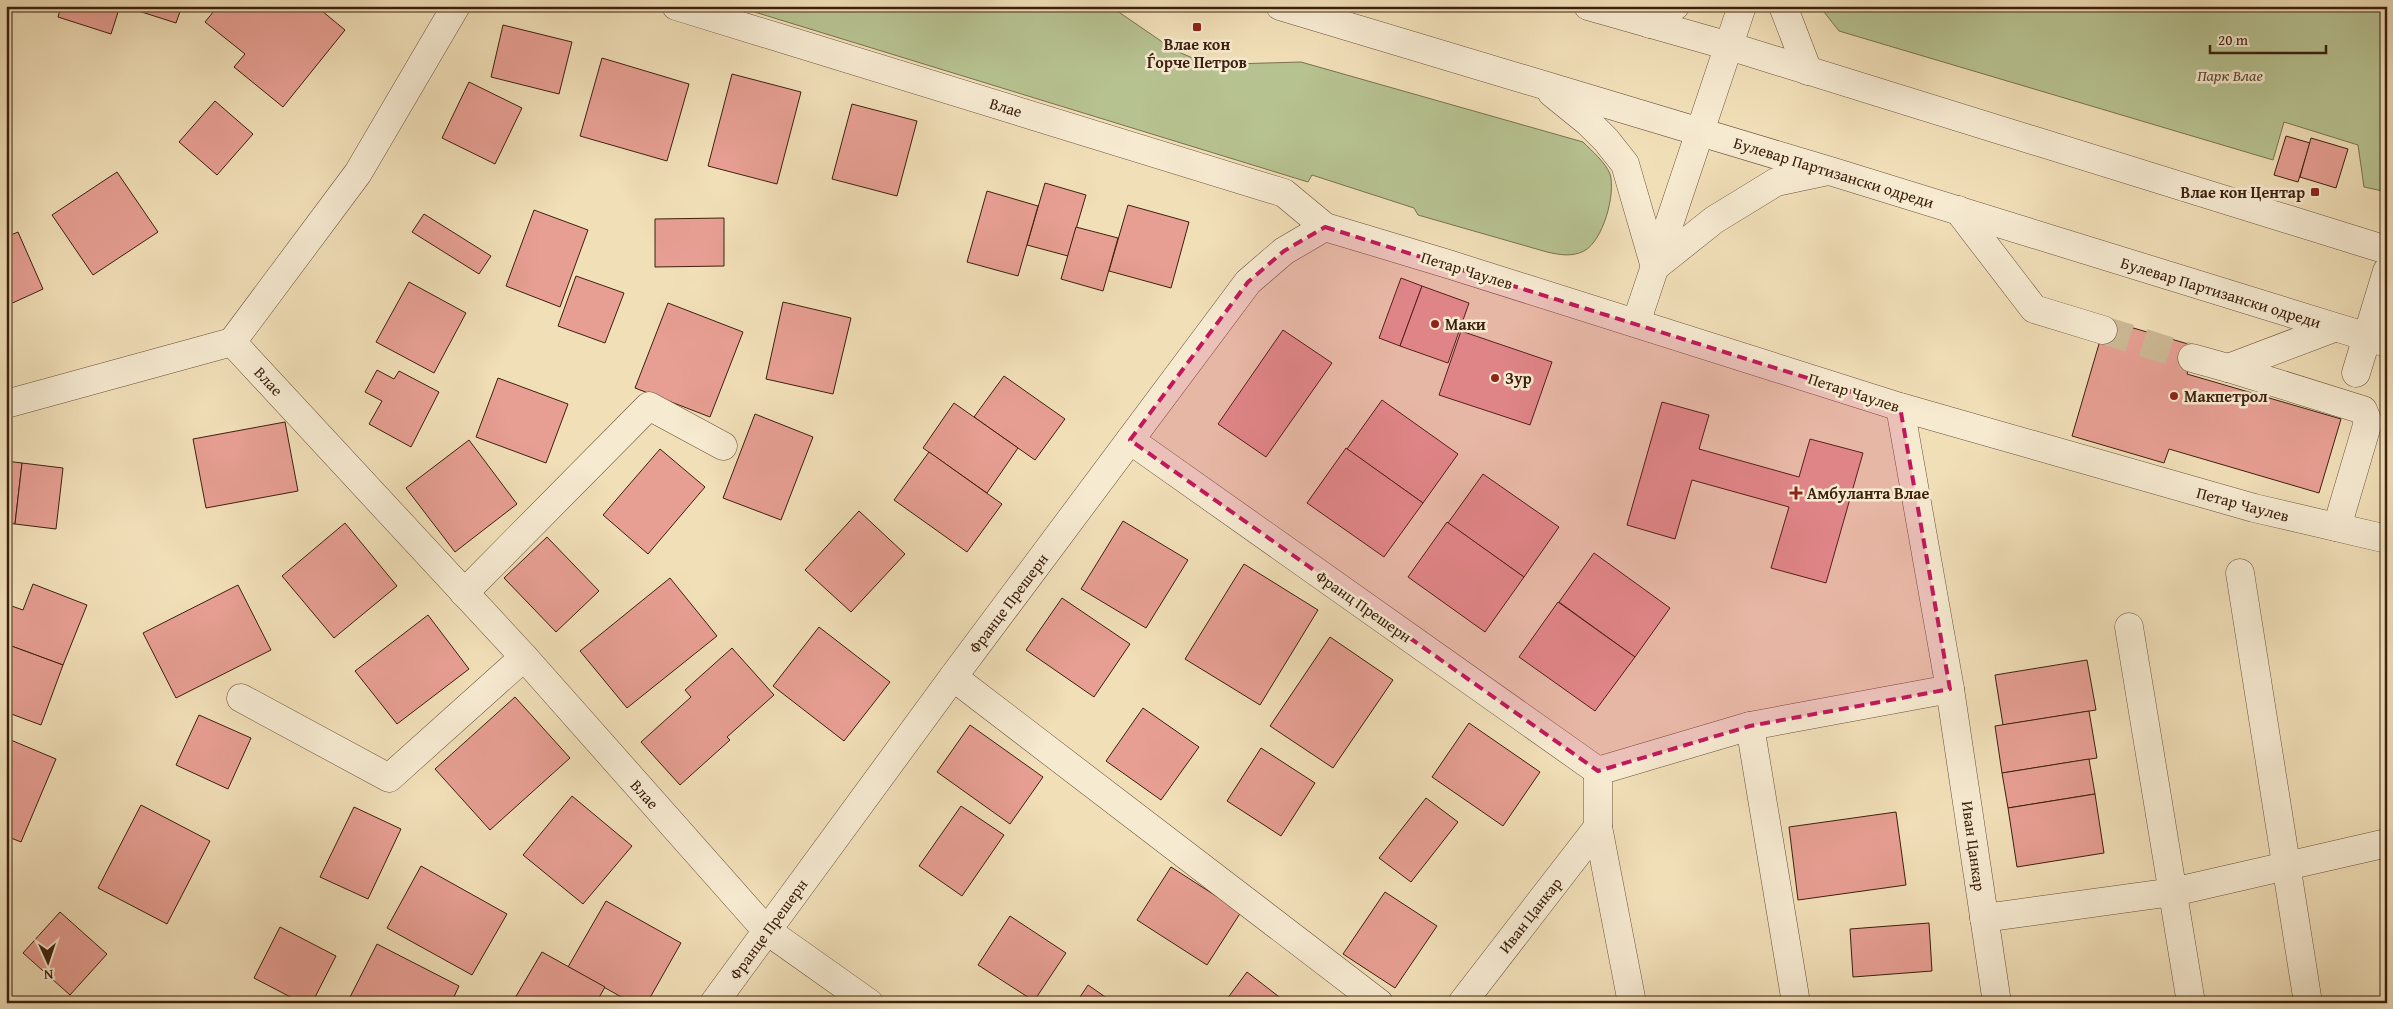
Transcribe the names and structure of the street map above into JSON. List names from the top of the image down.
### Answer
{
  "streets": {
    "street": [
      "Влае",
      "Булевар Партизански одреди",
      "Петар Чаулев",
      "Францe Прешерн",
      "Франц Прешерн",
      "Иван Цанкар"
    ]
  },
  "crossings": [
    ["Влае", "Петар Чаулев"],
    ["Влае", "Францe Прешерн"],
    ["Петар Чаулев", "Францe Прешерн"],
    ["Петар Чаулев", "Иван Цанкар"],
    ["Францe Прешерн", "Франц Прешерн"]
  ],
  "parks": ["Парк Влае"],
  "places": {
    "transit": ["Влае кон Ѓорче Петров", "Влае кон Центар"],
    "other": ["Маки", "Зур", "Макпетрол"],
    "health": ["Амбуланта Влае"]
  },
  "scale_bar": "20 m",
  "north": "bottom"
}
